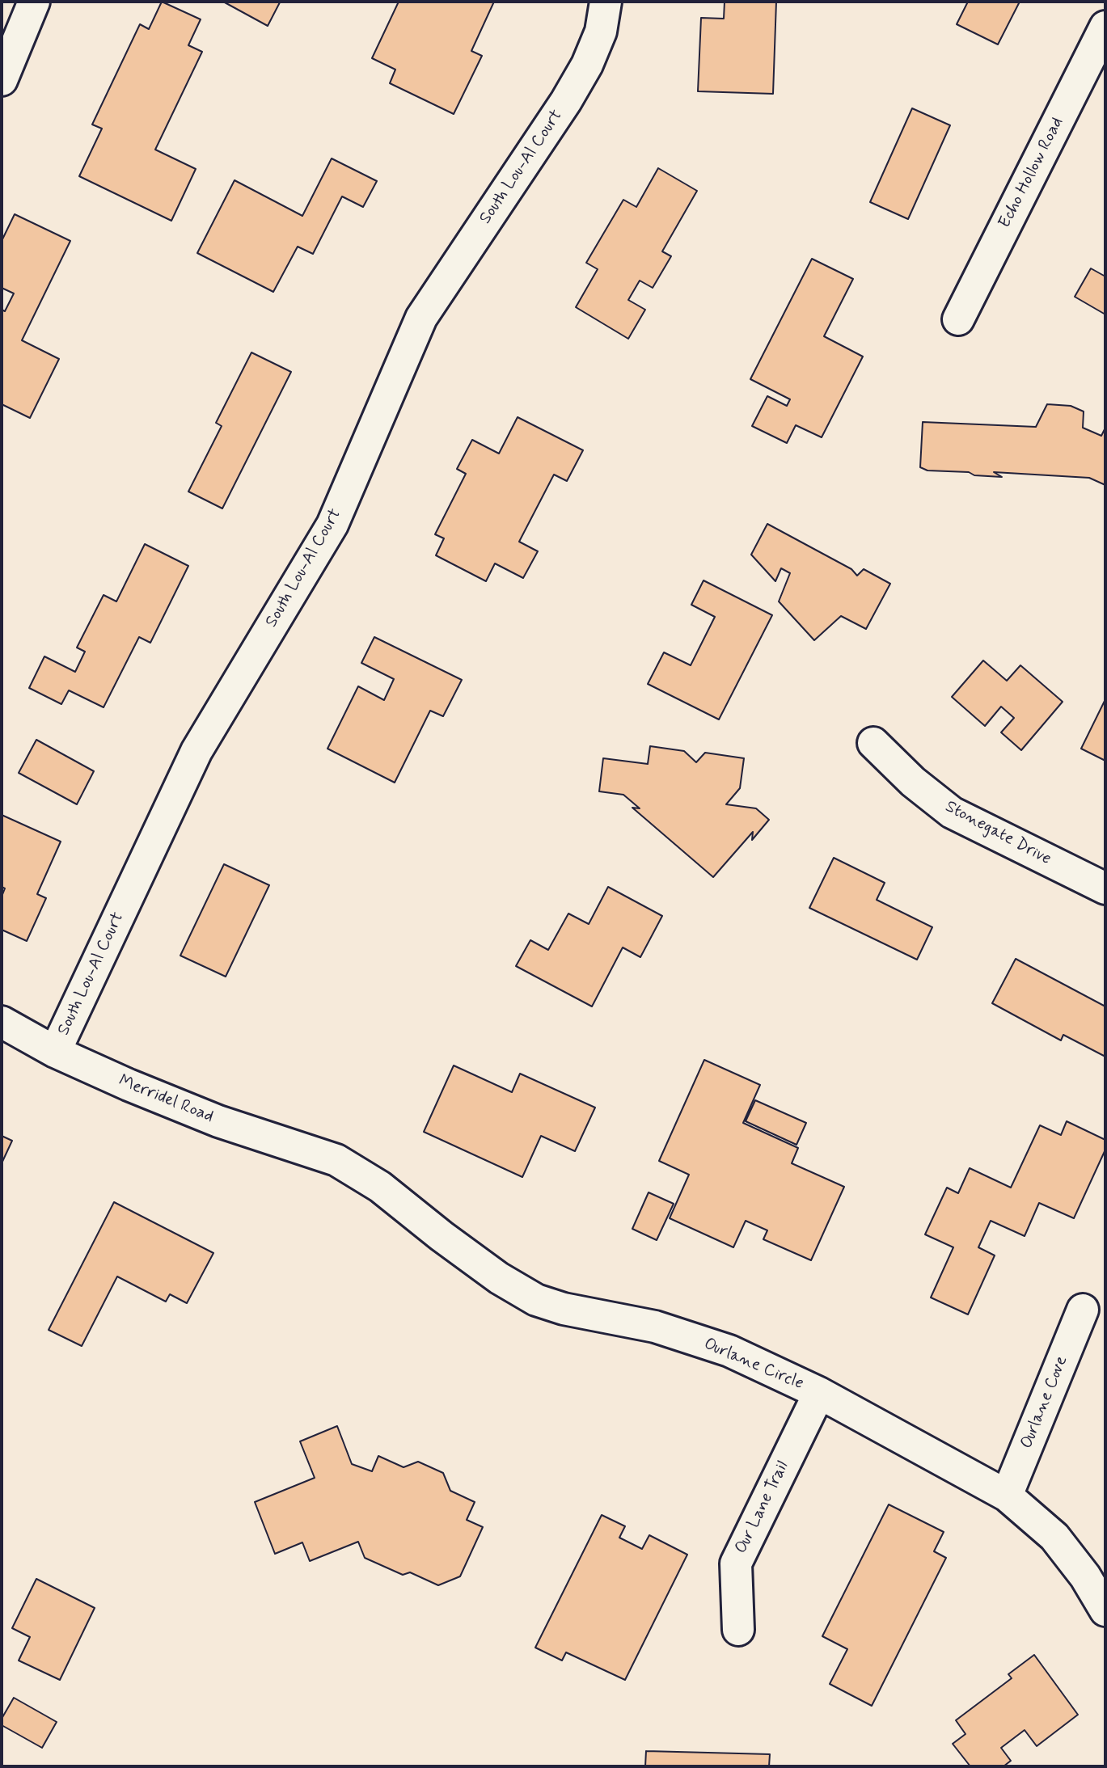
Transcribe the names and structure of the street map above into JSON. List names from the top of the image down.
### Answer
{
  "streets": {
    "street": [
      "South Lou-Al Court",
      "Echo Hollow Road",
      "Stonegate Drive",
      "Merridel Road",
      "Ourlane Circle",
      "Ourlane Cove",
      "Our Lane Trail"
    ]
  },
  "crossings": [
    ["South Lou-Al Court", "Merridel Road"],
    ["Merridel Road", "Ourlane Circle"],
    ["Ourlane Circle", "Ourlane Cove"],
    ["Ourlane Circle", "Our Lane Trail"]
  ]
}
